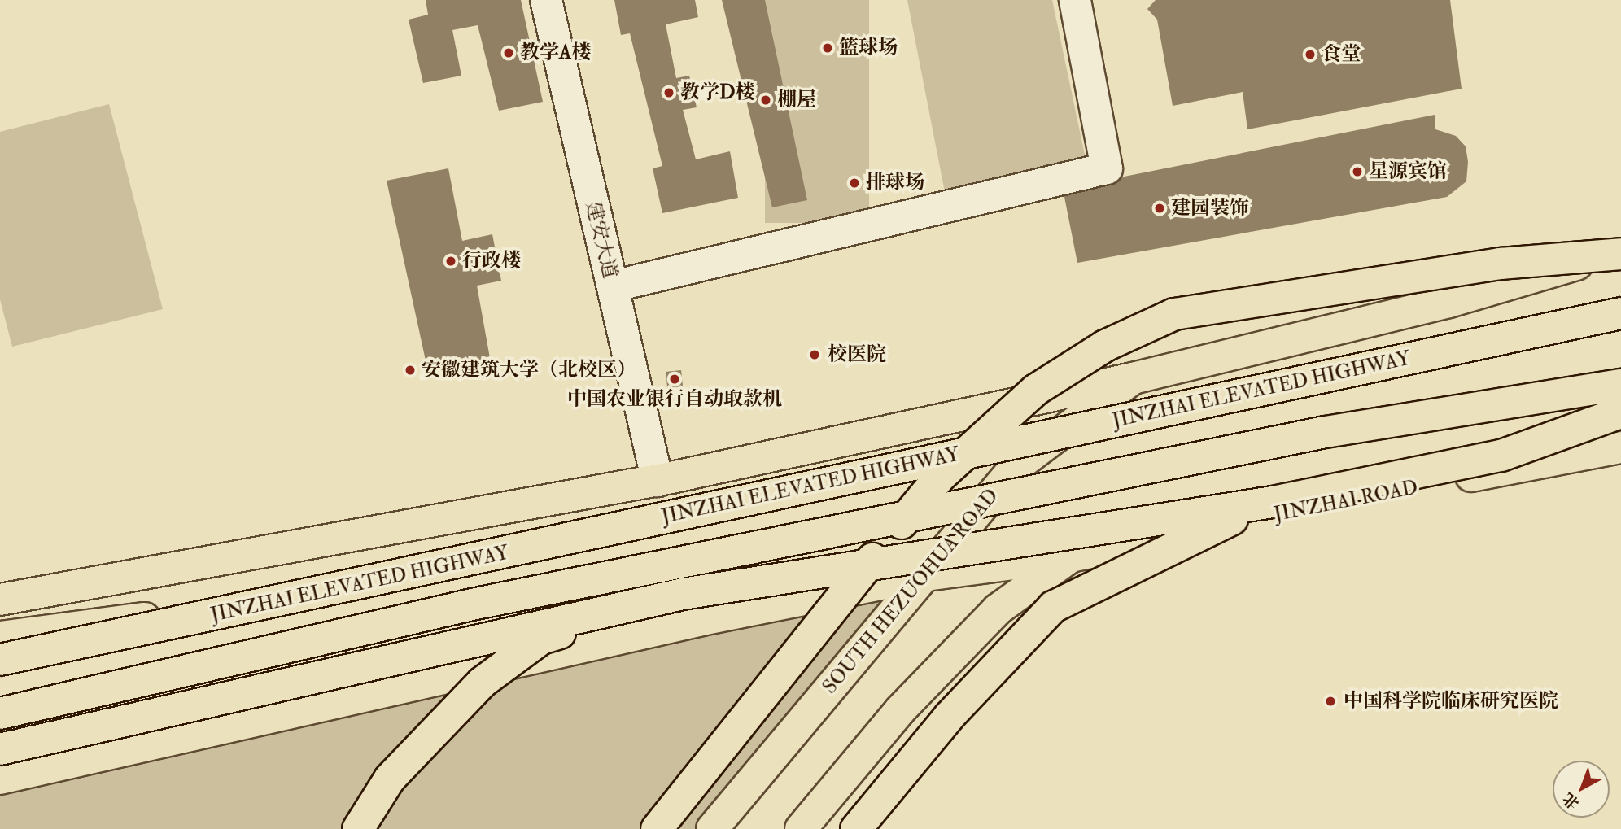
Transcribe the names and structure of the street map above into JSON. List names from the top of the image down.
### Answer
{
  "streets": {
    "main road": ["JINZHAI ELEVATED HIGHWAY", "JINZHAI ROAD", "SOUTH HEZUOHUA ROAD"],
    "street": ["建安大道"]
  },
  "crossings": [
    ["JINZHAI ROAD", "SOUTH HEZUOHUA ROAD"]
  ],
  "places": [
    "篮球场",
    "教学A楼",
    "食堂",
    "教学D楼",
    "棚屋",
    "星源宾馆",
    "排球场",
    "建园装饰",
    "行政楼",
    "校医院",
    "安徽建筑大学（北校区）",
    "中国农业银行自动取款机",
    "中国科学院临床研究医院"
  ],
  "north": "bottom left"
}
